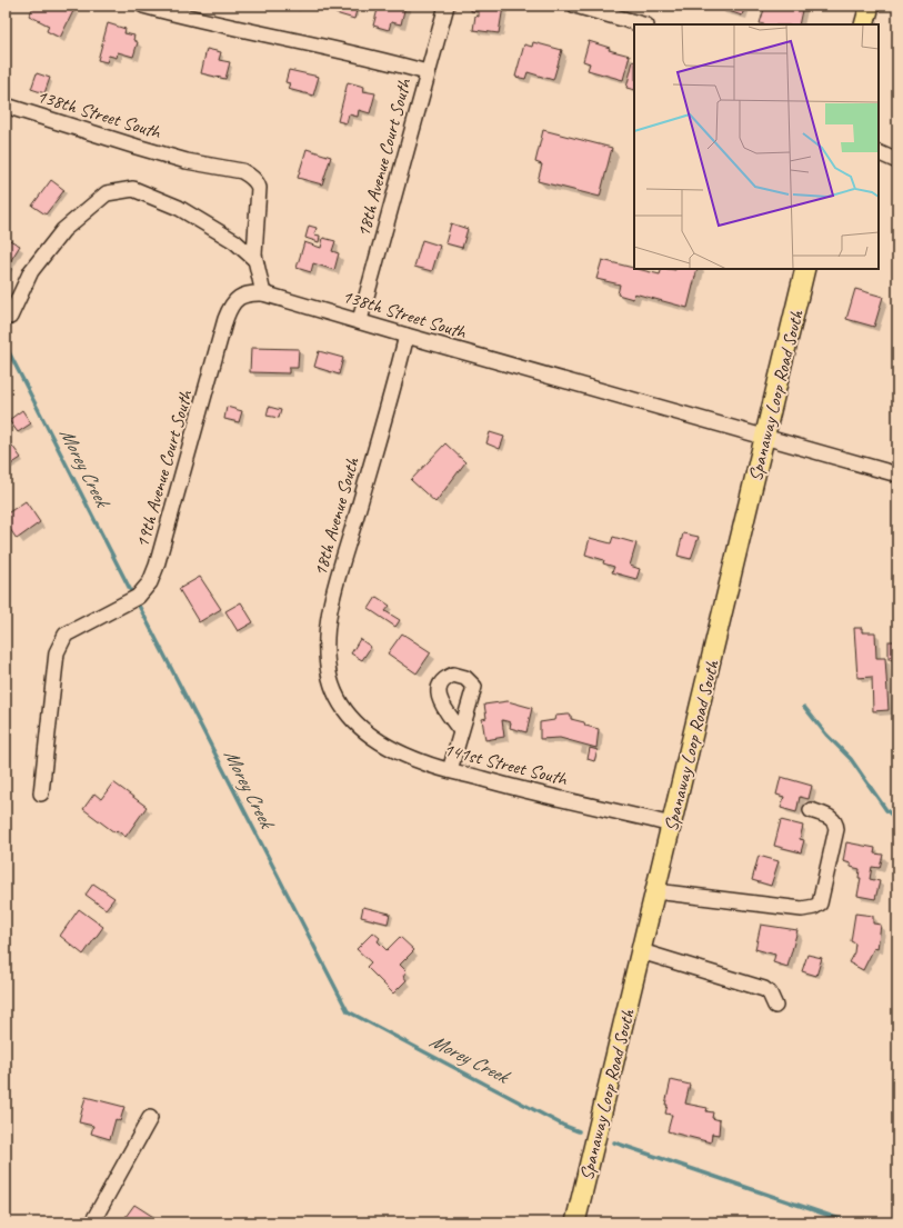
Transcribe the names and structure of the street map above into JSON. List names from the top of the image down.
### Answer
{
  "streets": {
    "main road": ["Spanaway Loop Road South"],
    "street": [
      "138th Street South",
      "18th Avenue Court South",
      "19th Avenue Court South",
      "18th Avenue South",
      "141st Street South"
    ]
  },
  "crossings": [
    ["138th Street South", "18th Avenue Court South"],
    ["138th Street South", "Spanaway Loop Road South"],
    ["138th Street South", "19th Avenue Court South"],
    ["138th Street South", "18th Avenue South"],
    ["Spanaway Loop Road South", "141st Street South"],
    ["18th Avenue South", "141st Street South"]
  ],
  "water": ["Morey Creek"]
}
